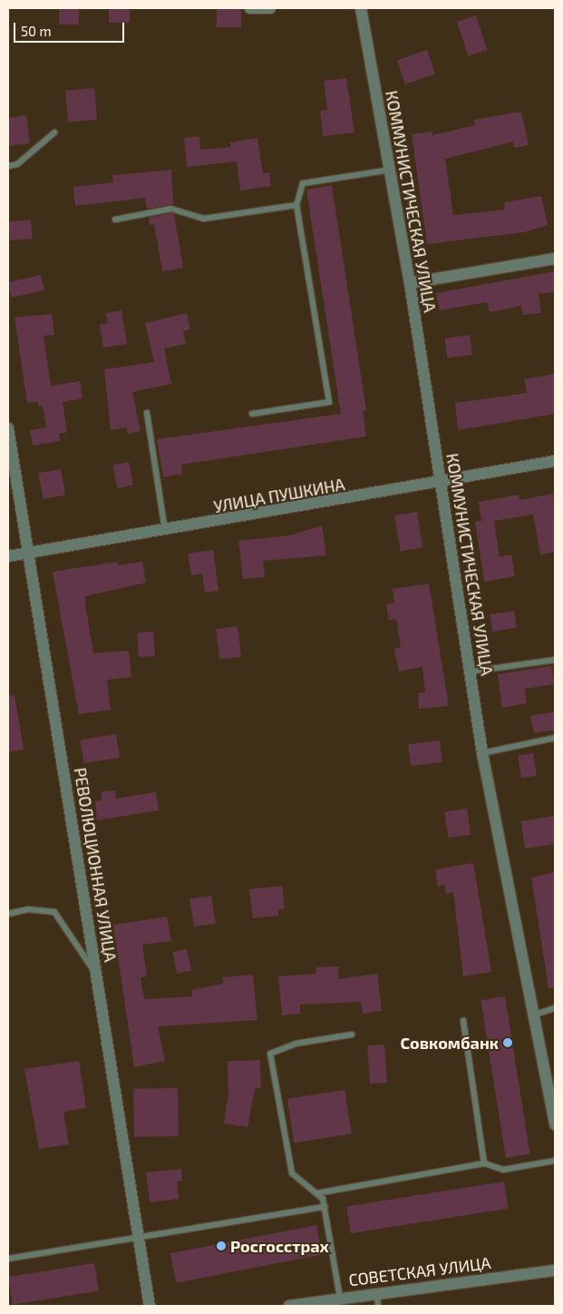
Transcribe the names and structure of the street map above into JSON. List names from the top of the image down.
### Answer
{
  "streets": {
    "street": [
      "КОММУНИСТИЧЕСКАЯ УЛИЦА",
      "УЛИЦА ПУШКИНА",
      "РЕВОЛЮЦИОННАЯ УЛИЦА",
      "СОВЕТСКАЯ УЛИЦА"
    ]
  },
  "crossings": [
    ["КОММУНИСТИЧЕСКАЯ УЛИЦА", "УЛИЦА ПУШКИНА"],
    ["УЛИЦА ПУШКИНА", "РЕВОЛЮЦИОННАЯ УЛИЦА"]
  ],
  "places": ["Совкомбанк", "Росгосстрах"],
  "scale_bar": "50 m"
}
